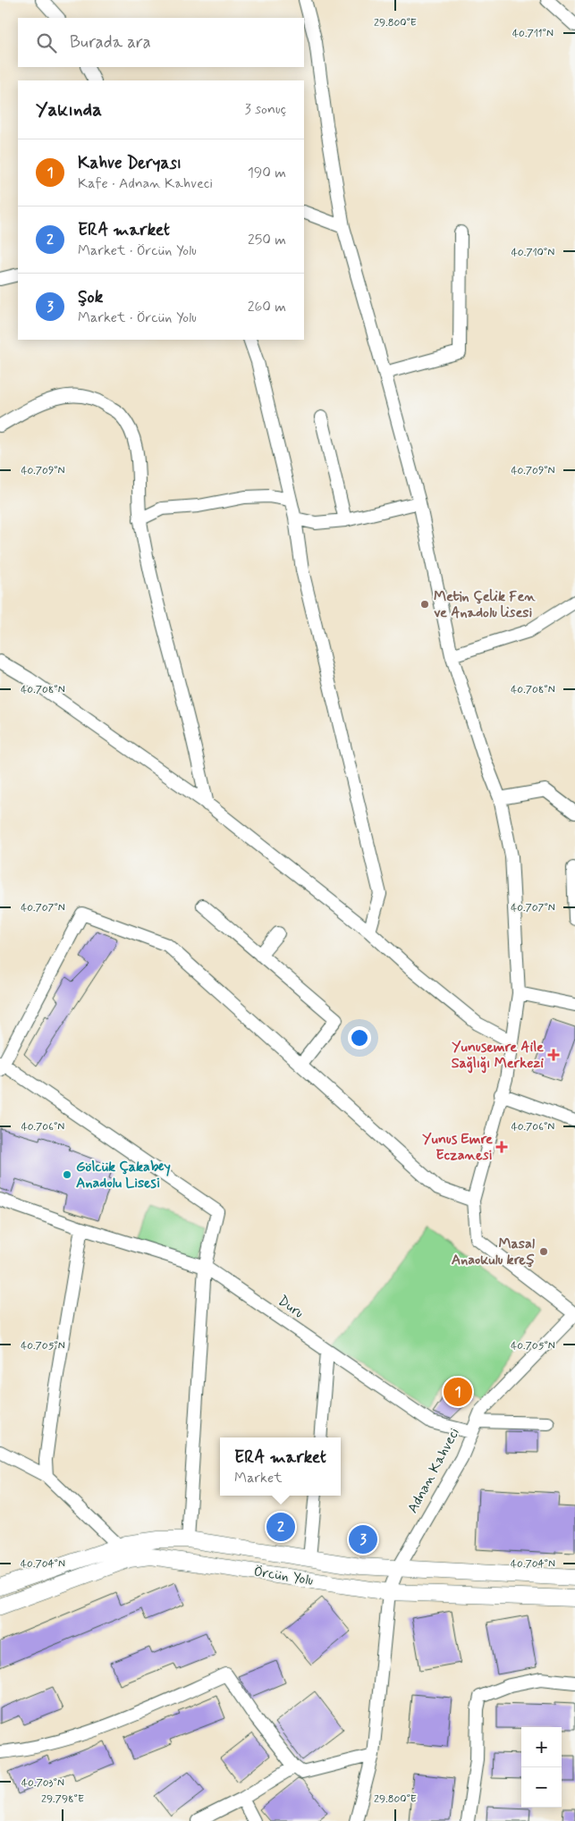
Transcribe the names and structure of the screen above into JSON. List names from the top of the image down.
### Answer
{
  "streets": {
    "main road": ["Örcün Yolu"],
    "street": ["Duru", "Adnan Kahveci"]
  },
  "crossings": [
    ["Duru", "Adnan Kahveci"],
    ["Adnan Kahveci", "Örcün Yolu"]
  ],
  "places": {
    "other": ["Metin Çelik Fen ve Anadolu lisesi", "Gölcük Çakabey Anadolu Lisesi", "Masal Anaokulu kreş"],
    "health": ["Yunusemre Aile Sağlığı Merkezi", "Yunus Emre Eczanesi"]
  },
  "page": {
    "search": "Burada ara",
    "heading": ["Yakında", "3 sonuç"],
    "list": [
      {
        "mark": "1",
        "name": "Kahve Deryası",
        "note": "Kafe · Adnan Kahveci",
        "value": "190 m"
      },
      {
        "mark": "2",
        "name": "ERA market",
        "note": "Market · Örcün Yolu",
        "value": "250 m"
      },
      {
        "mark": "3",
        "name": "Şok",
        "note": "Market · Örcün Yolu",
        "value": "260 m"
      }
    ],
    "pins": ["1", "2", "3"],
    "popup": ["ERA market", "Market"],
    "map_buttons": ["+", "−"]
  },
  "coordinates": [
    "29.800°E",
    "40.711°N",
    "40.710°N",
    "40.709°N",
    "40.708°N",
    "40.707°N",
    "40.706°N",
    "40.705°N",
    "40.704°N",
    "40.703°N",
    "29.798°E"
  ]
}
